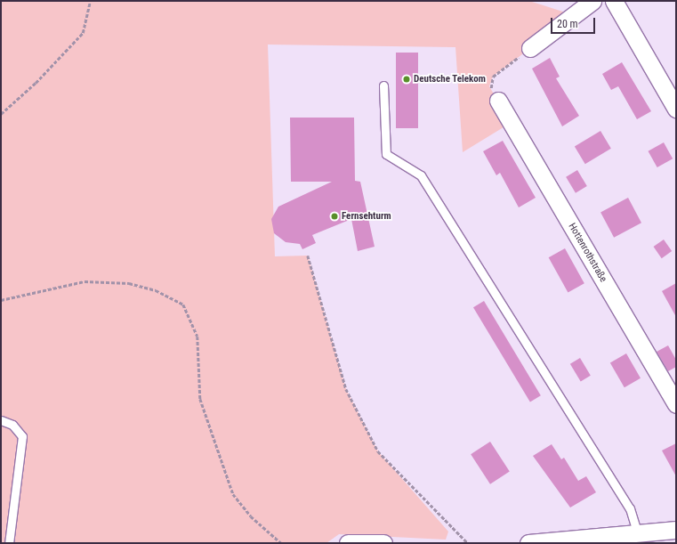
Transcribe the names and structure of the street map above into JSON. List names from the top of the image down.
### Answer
{
  "streets": {
    "street": ["Hottenrothstraße"]
  },
  "places": ["Deutsche Telekom", "Fernsehturm"],
  "scale_bar": "20 m"
}
